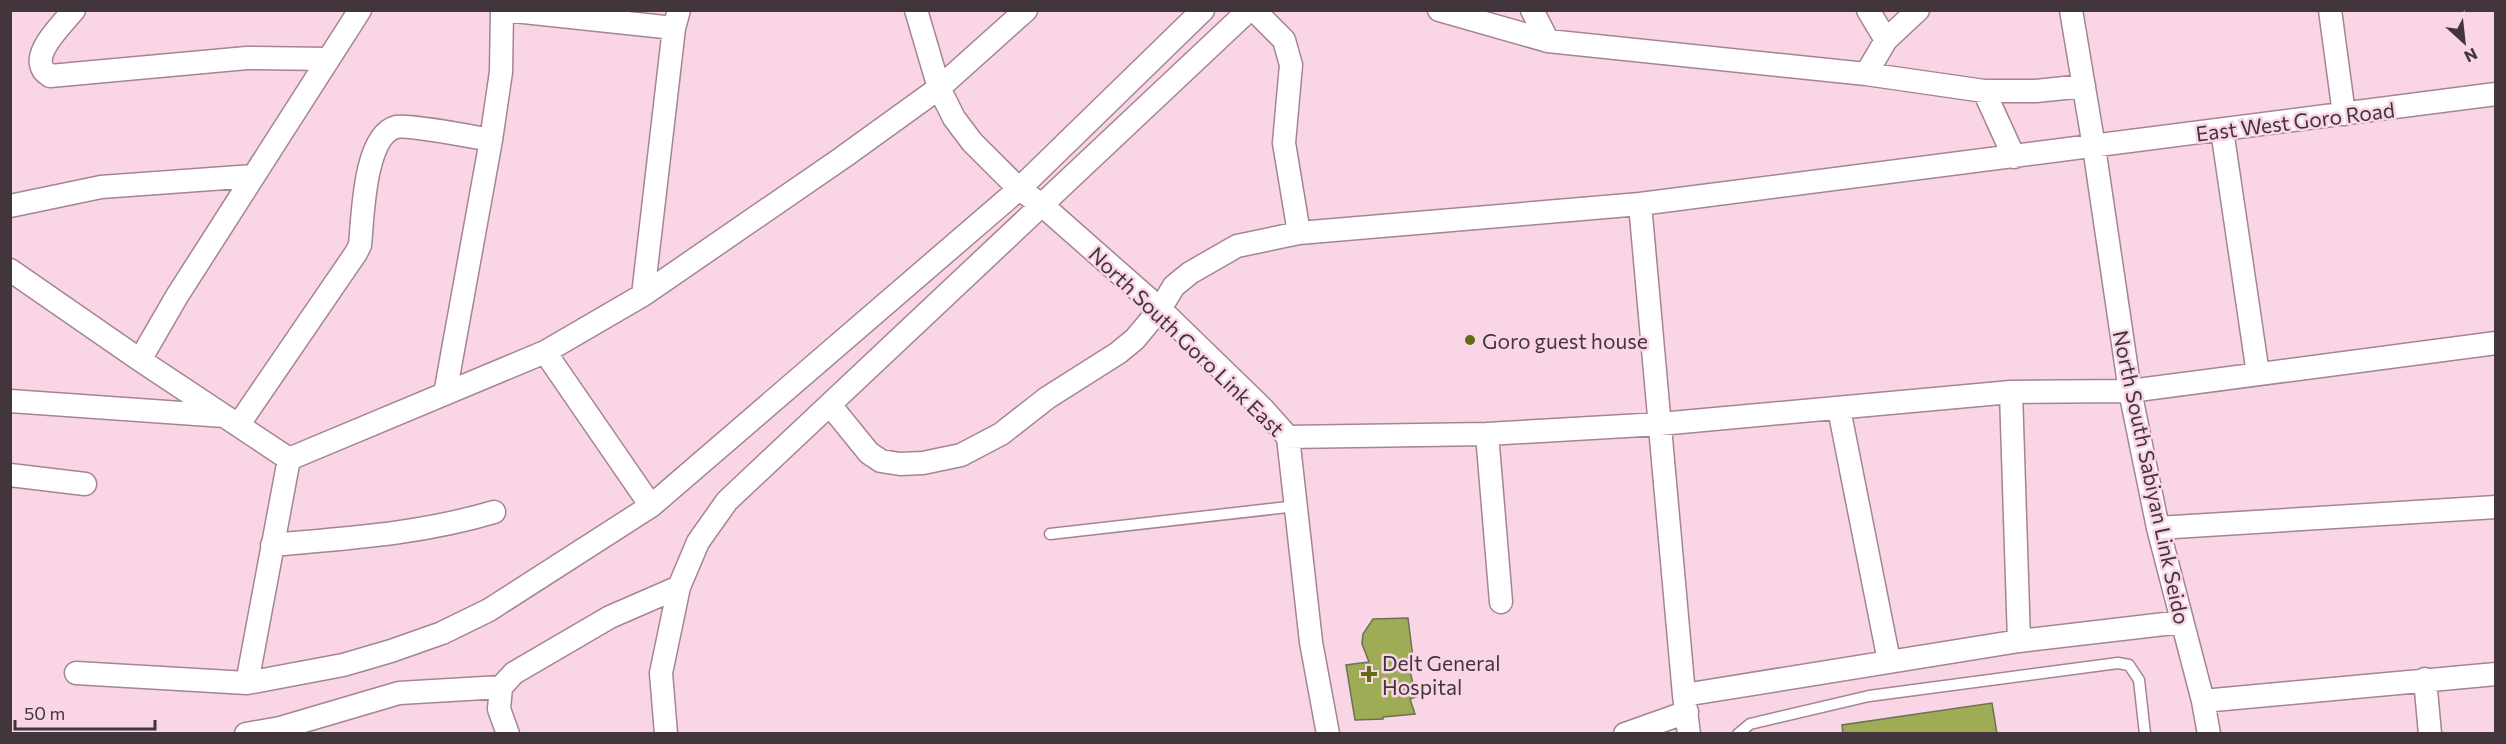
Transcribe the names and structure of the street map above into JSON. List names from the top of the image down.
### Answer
{
  "streets": {
    "street": ["East West Goro Road", "North South Goro Link East", "North South Sabiyan Link Seido"]
  },
  "crossings": [
    ["East West Goro Road", "North South Goro Link East"],
    ["East West Goro Road", "North South Sabiyan Link Seido"]
  ],
  "places": {
    "other": ["Goro guest house"],
    "health": ["Delt General Hospital"]
  },
  "scale_bar": "50 m",
  "north": "bottom right"
}
